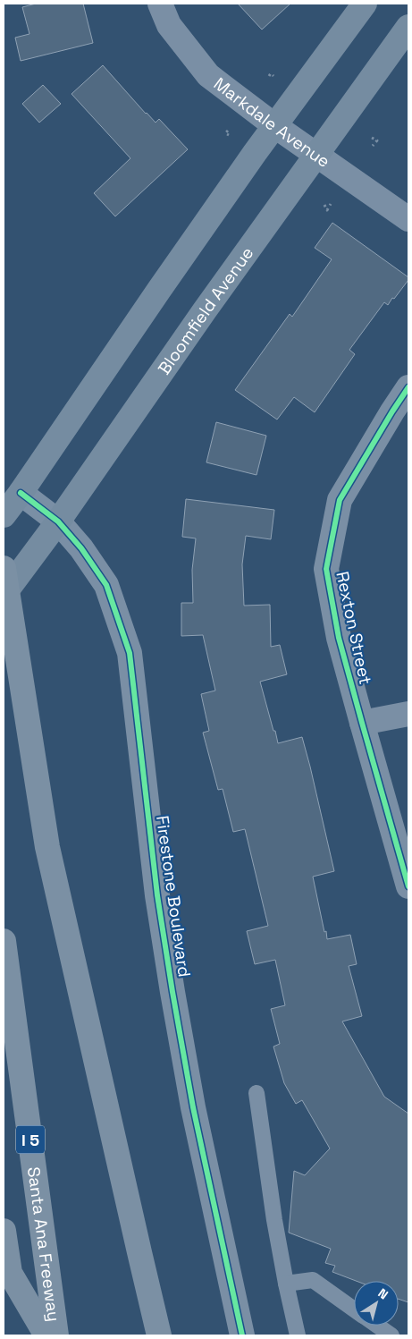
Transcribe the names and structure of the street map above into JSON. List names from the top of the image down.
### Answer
{
  "streets": {
    "highway": ["I 5", "Santa Ana Freeway"],
    "main road": ["Bloomfield Avenue"],
    "street": ["Markdale Avenue", "Rexton Street", "Firestone Boulevard"]
  },
  "crossings": [
    ["Markdale Avenue", "Bloomfield Avenue"],
    ["Bloomfield Avenue", "Firestone Boulevard"]
  ],
  "north": "top right"
}
